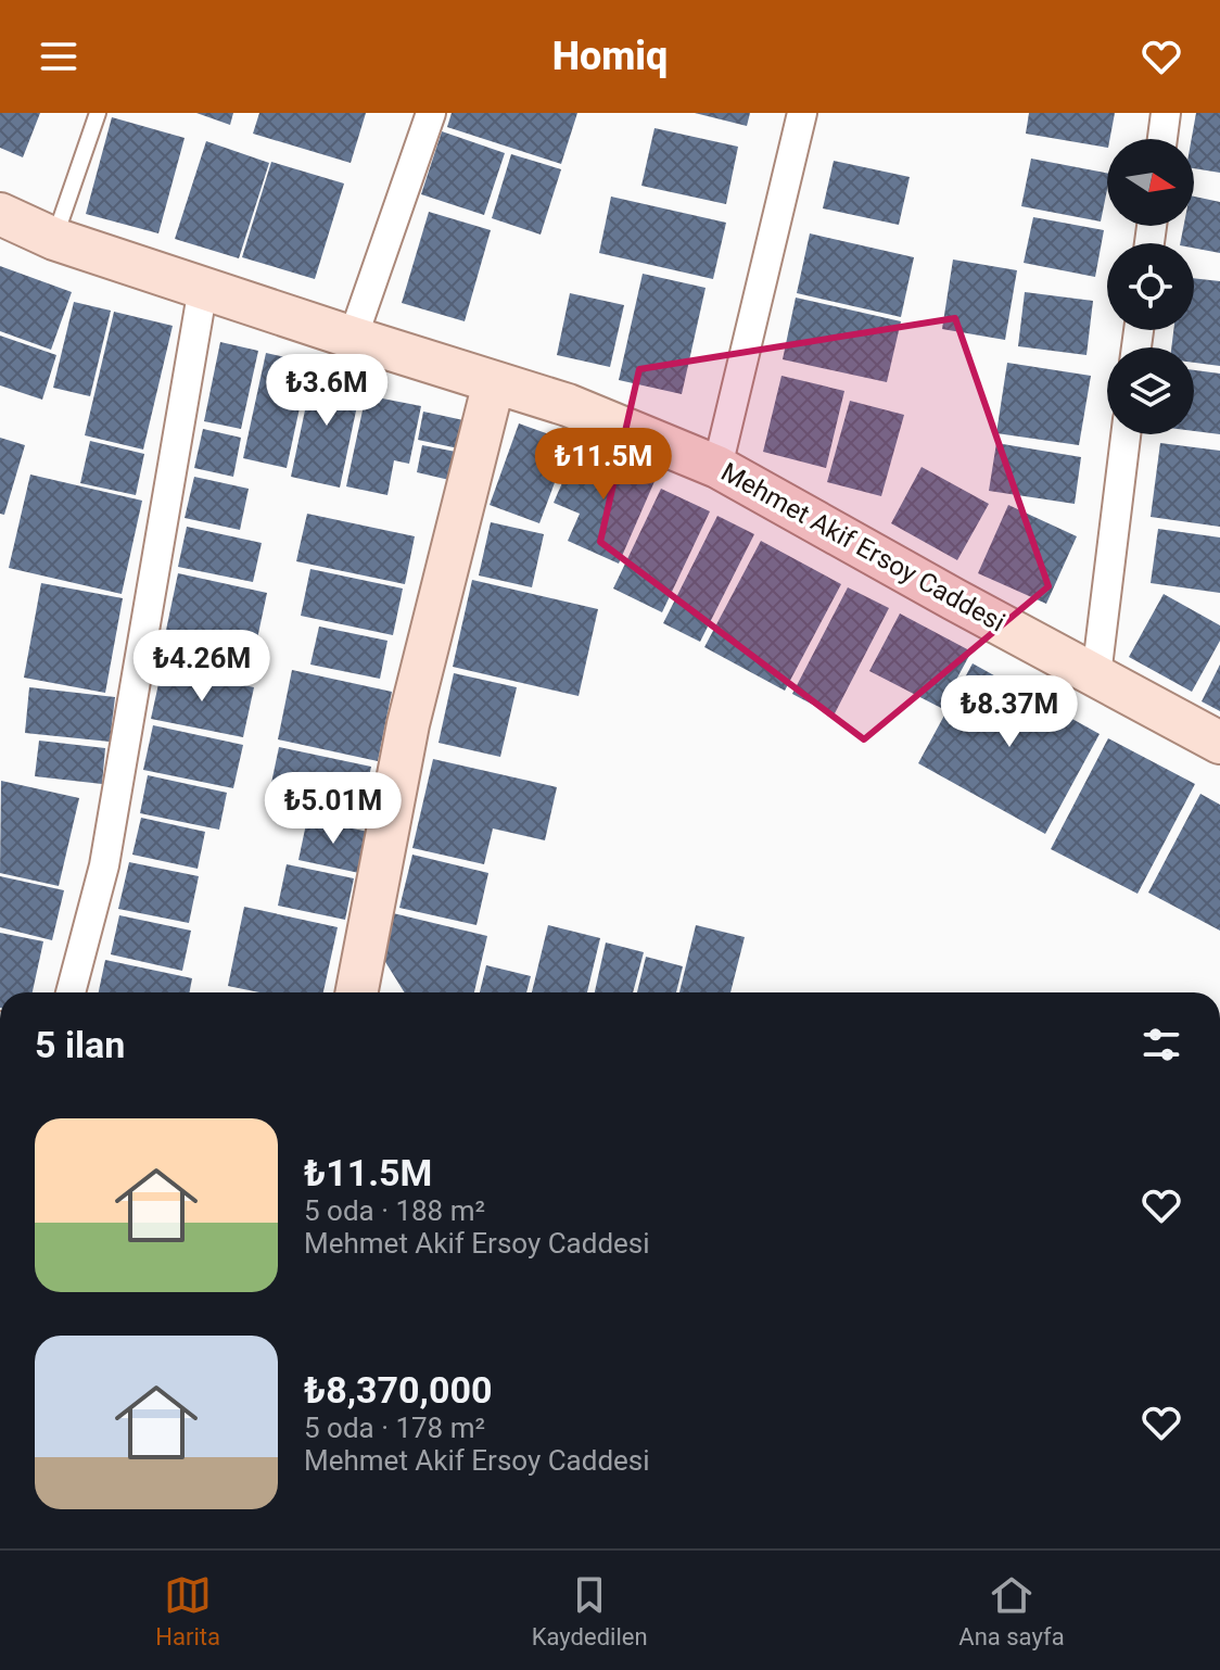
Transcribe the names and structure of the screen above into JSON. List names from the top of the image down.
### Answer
{
  "streets": {
    "main road": ["Mehmet Akif Ersoy Caddesi"]
  },
  "north": "right",
  "page": {
    "header": "Homiq",
    "price": [
      "₺3.6M",
      "₺11.5M",
      "₺4.26M",
      "₺8.37M",
      "₺5.01M"
    ],
    "heading": "5 ilan",
    "list": [
      {
        "name": "₺11.5M",
        "note": "5 oda · 188 m² · Mehmet Akif Ersoy Caddesi"
      },
      {
        "name": "₺8,370,000",
        "note": "5 oda · 178 m² · Mehmet Akif Ersoy Caddesi"
      }
    ],
    "tabs": ["Harita", "Kaydedilen", "Ana sayfa"]
  }
}
